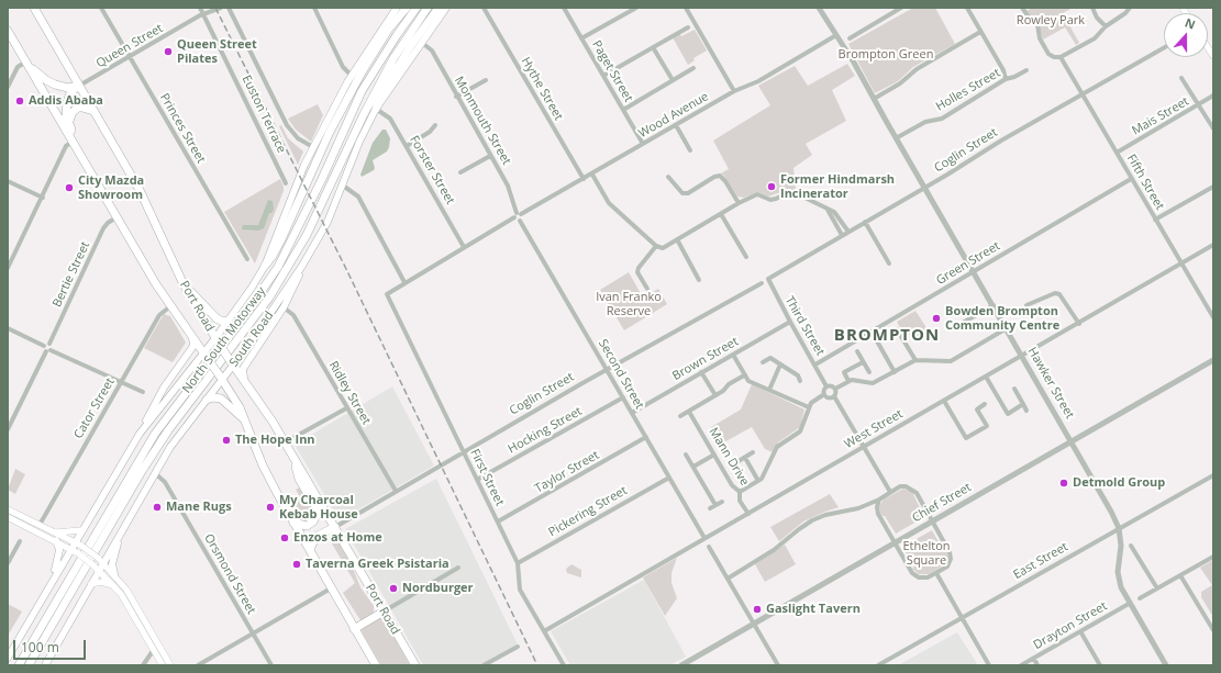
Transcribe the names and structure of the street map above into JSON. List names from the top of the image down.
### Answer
{
  "streets": {
    "highway": ["Port Road", "North South Motorway"],
    "main road": ["South Road"],
    "street": [
      "Queen Street",
      "Paget Street",
      "Hythe Street",
      "Holles Street",
      "Euston Terrace",
      "Wood Avenue",
      "Mais Street",
      "Monmouth Street",
      "Princes Street",
      "Coglin Street",
      "Forster Street",
      "Fifth Street",
      "Green Street",
      "Bertie Street",
      "Third Street",
      "Brown Street",
      "Second Street",
      "Hawker Street",
      "Ridley Street",
      "Cator Street",
      "West Street",
      "Hocking Street",
      "Mann Drive",
      "Taylor Street",
      "First Street",
      "Chief Street",
      "Pickering Street",
      "East Street",
      "Orsmond Street",
      "Drayton Street"
    ]
  },
  "crossings": [
    ["Queen Street", "Euston Terrace"],
    ["Queen Street", "Princes Street"],
    ["Queen Street", "Port Road"],
    ["Paget Street", "Wood Avenue"],
    ["Hythe Street", "Wood Avenue"],
    ["Holles Street", "Hawker Street"],
    ["Wood Avenue", "Monmouth Street"],
    ["Wood Avenue", "Forster Street"],
    ["Wood Avenue", "Second Street"],
    ["Wood Avenue", "Hawker Street"],
    ["Wood Avenue", "First Street"],
    ["Mais Street", "Fifth Street"],
    ["Monmouth Street", "South Road"],
    ["Monmouth Street", "Second Street"],
    ["Coglin Street", "Fifth Street"],
    ["Coglin Street", "Port Road"],
    ["Coglin Street", "Third Street"],
    ["Coglin Street", "Second Street"],
    ["Coglin Street", "Hawker Street"],
    ["Coglin Street", "Ridley Street"],
    ["Coglin Street", "First Street"],
    ["Forster Street", "South Road"],
    ["Fifth Street", "Green Street"],
    ["Fifth Street", "West Street"],
    ["Green Street", "Third Street"],
    ["Green Street", "Hawker Street"],
    ["Bertie Street", "Port Road"],
    ["Port Road", "South Road"],
    ["Port Road", "Cator Street"],
    ["Third Street", "Brown Street"],
    ["South Road", "Orsmond Street"],
    ["Brown Street", "Second Street"],
    ["Second Street", "West Street"],
    ["Second Street", "Hocking Street"],
    ["Second Street", "Taylor Street"],
    ["Second Street", "Pickering Street"],
    ["Hawker Street", "West Street"],
    ["Hawker Street", "Chief Street"],
    ["Hawker Street", "East Street"],
    ["Hawker Street", "Drayton Street"],
    ["West Street", "Mann Drive"],
    ["West Street", "First Street"],
    ["Hocking Street", "First Street"],
    ["Taylor Street", "First Street"],
    ["First Street", "Pickering Street"]
  ],
  "districts": ["BROMPTON"],
  "parks": [
    "Rowley Park",
    "Brompton Green",
    "Ivan Franko Reserve",
    "Ethelton Square"
  ],
  "places": [
    "Queen Street Pilates",
    "Addis Ababa",
    "Former Hindmarsh Incinerator",
    "City Mazda Showroom",
    "Bowden Brompton Community Centre",
    "The Hope Inn",
    "Detmold Group",
    "Mane Rugs",
    "My Charcoal Kebab House",
    "Enzos at Home",
    "Taverna Greek Psistaria",
    "Nordburger",
    "Gaslight Tavern"
  ],
  "scale_bar": "100 m",
  "north": "top"
}
